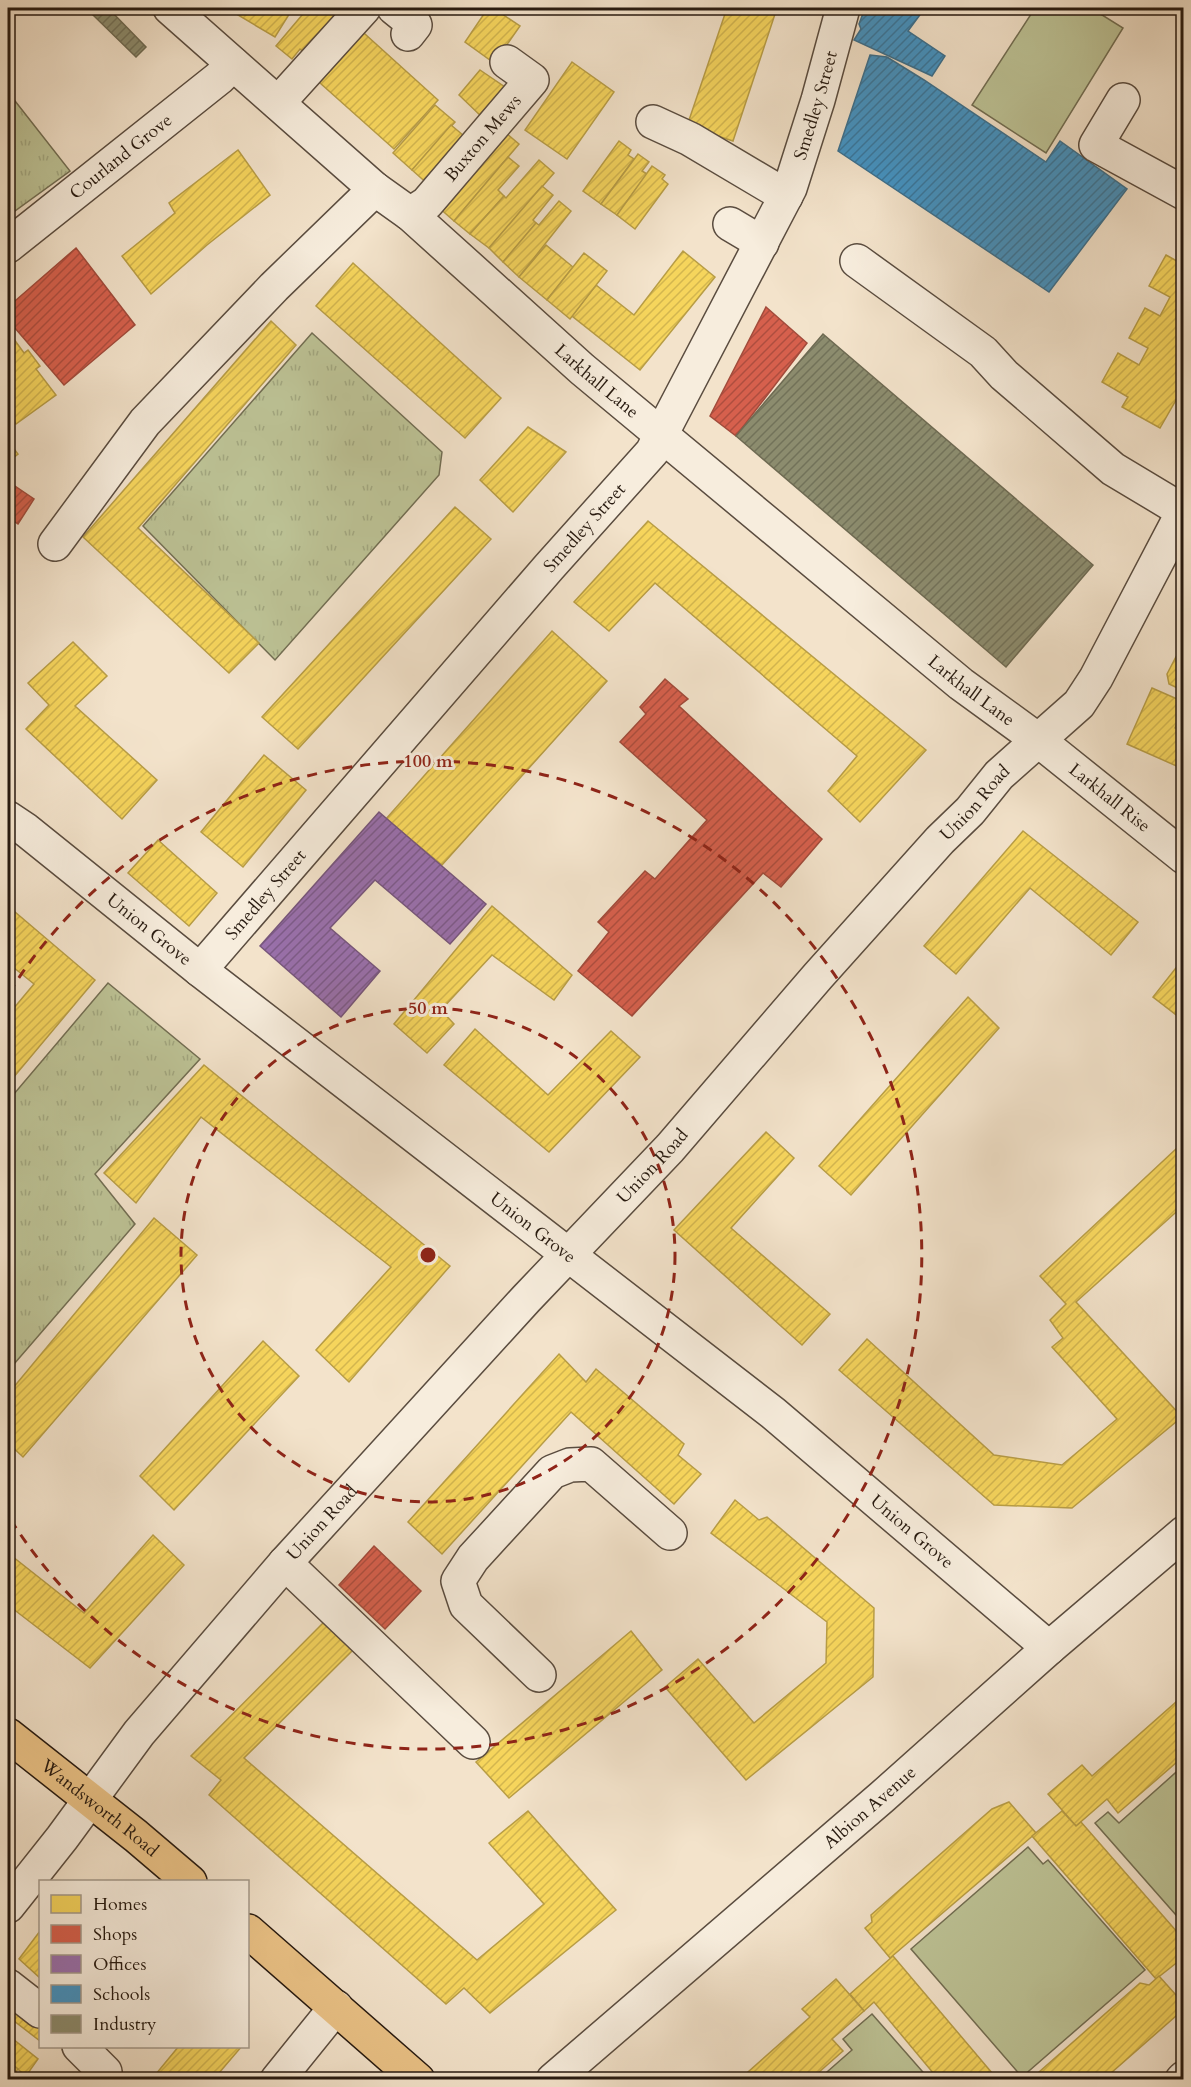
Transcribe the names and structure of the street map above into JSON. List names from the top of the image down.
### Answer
{
  "streets": {
    "main road": ["Wandsworth Road"],
    "street": [
      "Smedley Street",
      "Buxton Mews",
      "Courland Grove",
      "Larkhall Lane",
      "Larkhall Rise",
      "Union Road",
      "Union Grove",
      "Albion Avenue"
    ]
  },
  "crossings": [
    ["Smedley Street", "Larkhall Lane"],
    ["Smedley Street", "Union Grove"],
    ["Buxton Mews", "Larkhall Lane"],
    ["Courland Grove", "Larkhall Lane"],
    ["Larkhall Lane", "Larkhall Rise"],
    ["Larkhall Lane", "Union Road"],
    ["Larkhall Rise", "Union Road"],
    ["Union Road", "Union Grove"],
    ["Union Road", "Wandsworth Road"],
    ["Union Grove", "Albion Avenue"]
  ],
  "legend": [
    "Homes",
    "Shops",
    "Offices",
    "Schools",
    "Industry"
  ],
  "rings": ["100 m", "50 m"]
}
